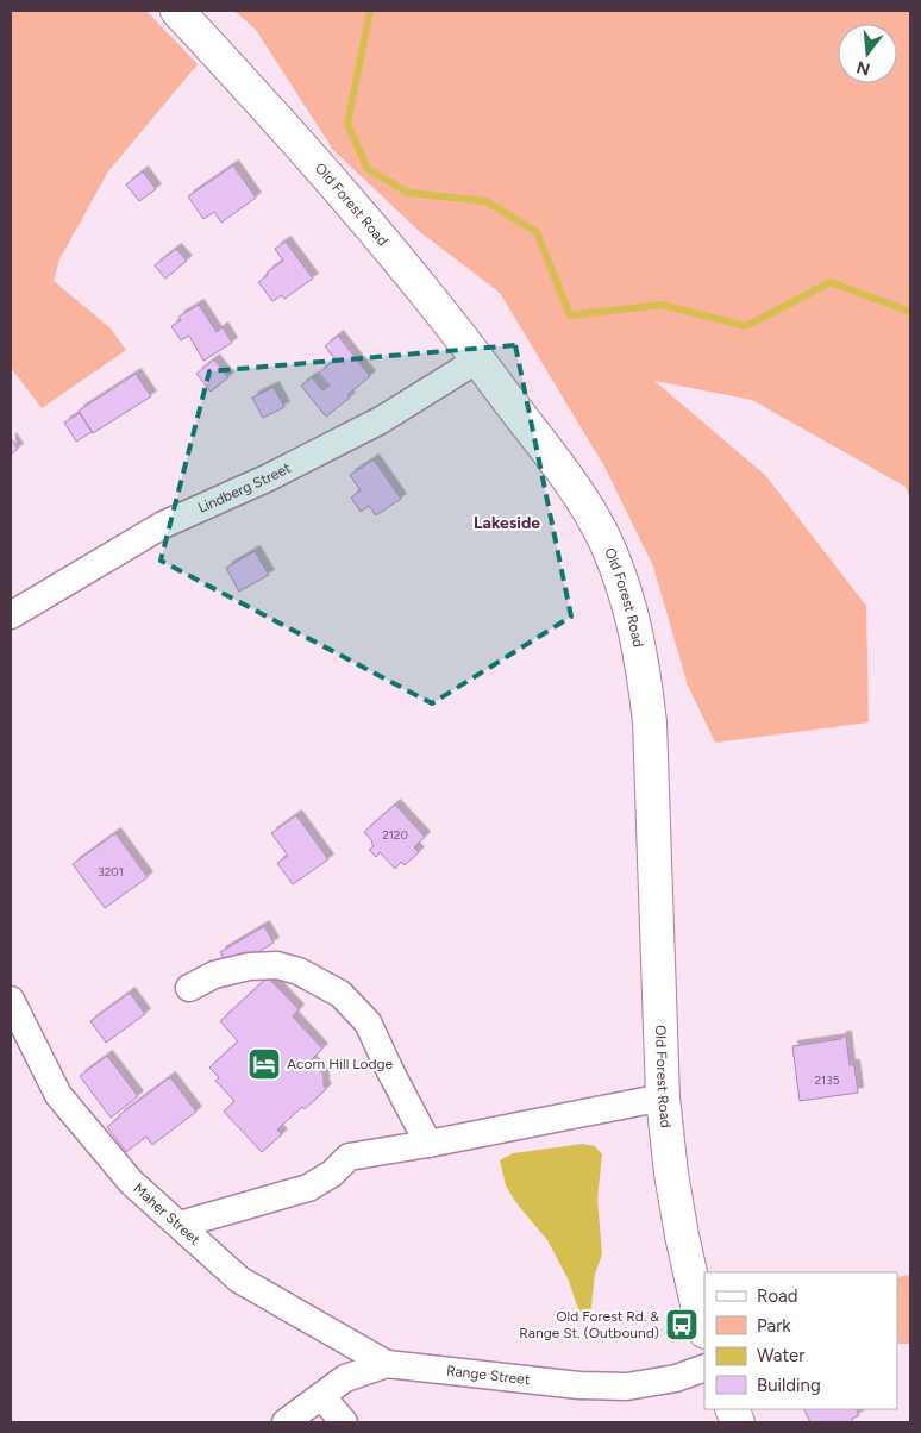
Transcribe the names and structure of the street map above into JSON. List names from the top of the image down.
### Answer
{
  "streets": {
    "main road": ["Old Forest Road"],
    "street": ["Lindberg Street", "Maher Street", "Range Street"]
  },
  "crossings": [
    ["Old Forest Road", "Lindberg Street"],
    ["Maher Street", "Range Street"]
  ],
  "districts": ["Lakeside"],
  "places": {
    "hotel": ["Acorn Hill Lodge"],
    "bus stop": ["Old Forest Rd. & Range St. (Outbound)"]
  },
  "house_numbers": ["2120", "3201", "2135"],
  "legend": [
    "Road",
    "Park",
    "Water",
    "Building"
  ],
  "north": "bottom"
}
